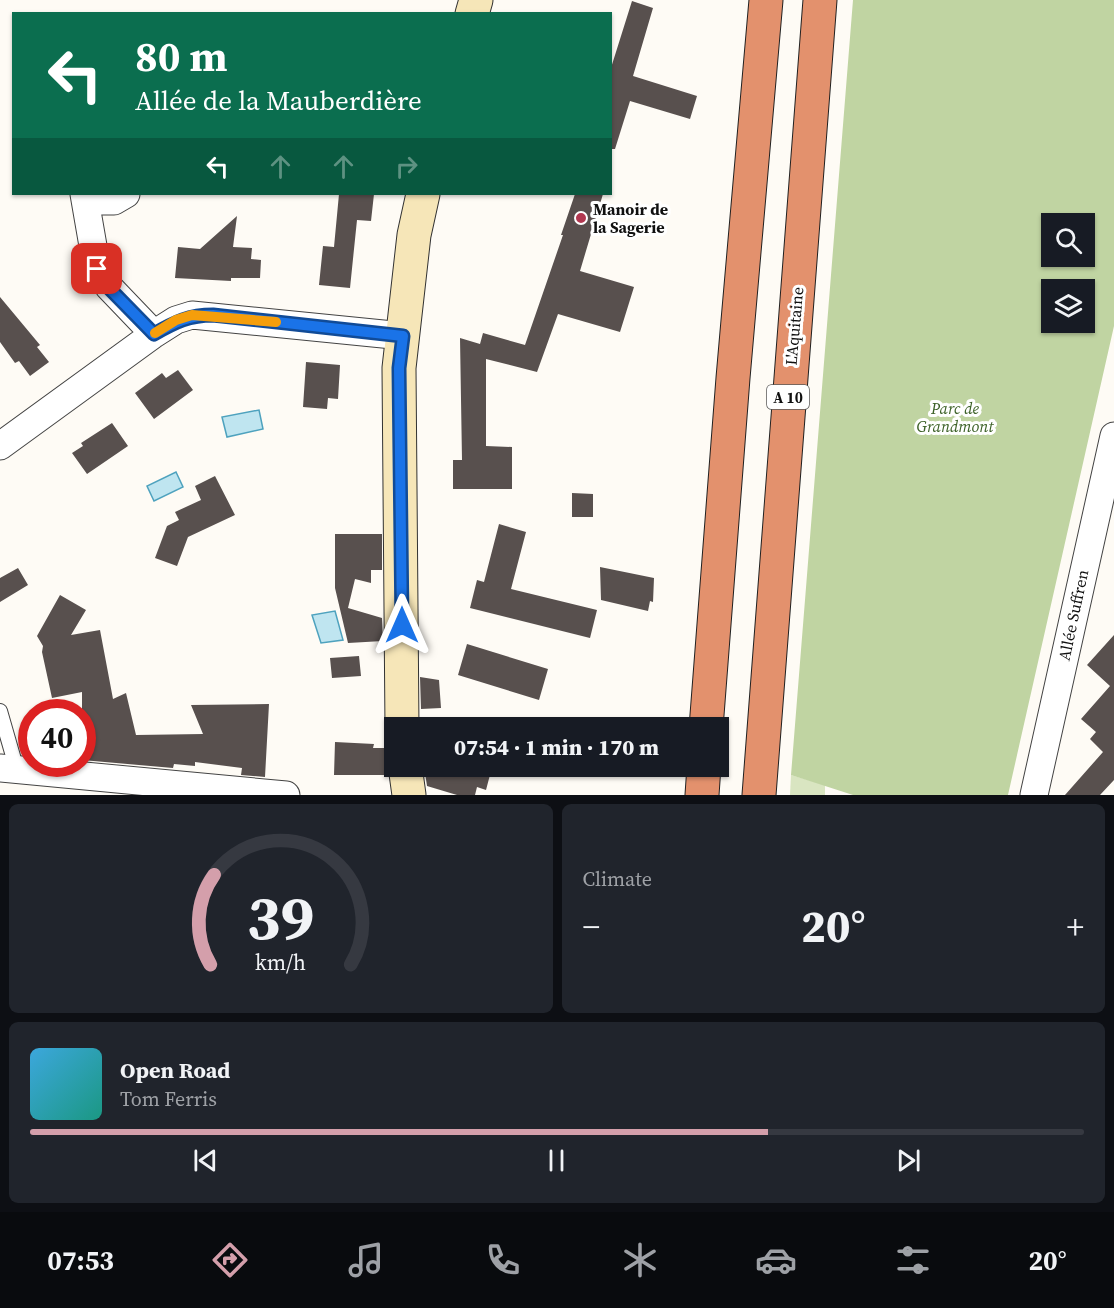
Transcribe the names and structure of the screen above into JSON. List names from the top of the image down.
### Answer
{
  "streets": {
    "highway": ["L'Aquitaine", "A 10"],
    "street": ["Allée Suffren"]
  },
  "parks": ["Parc de Grandmont"],
  "places": ["Manoir de la Sagerie"],
  "page": {
    "turn": ["80 m", "Allée de la Mauberdière"],
    "limit": "40",
    "trip": "07:54 · 1 min · 170 m",
    "tile": "Climate",
    "heat": ["−", "20°", "+"],
    "song": ["Open Road", "Tom Ferris"],
    "tabs": ["07:53", "20°"],
    "gauge": ["39", "km/h"]
  }
}
